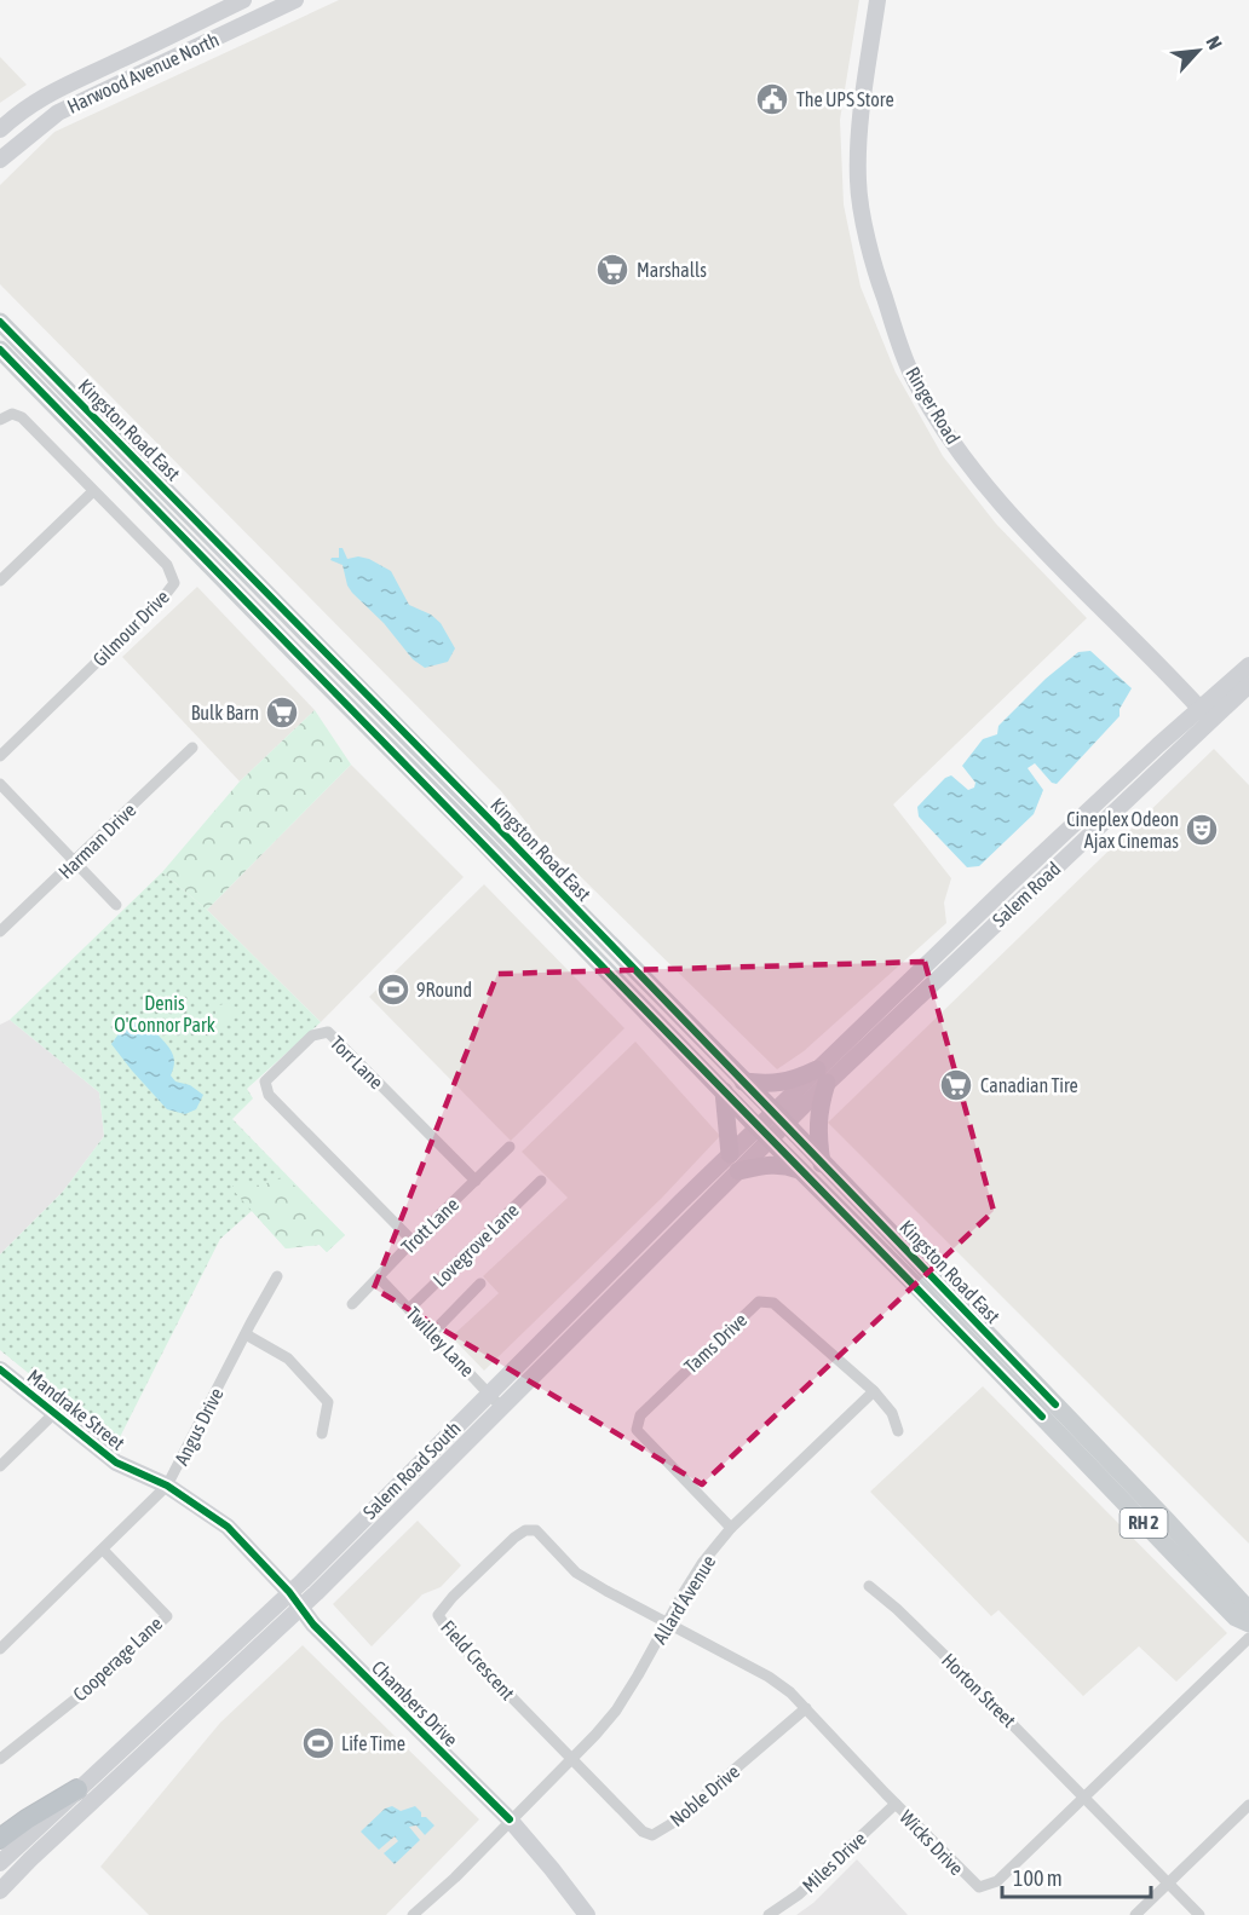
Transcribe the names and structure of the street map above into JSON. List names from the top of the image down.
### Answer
{
  "streets": {
    "main road": [
      "Harwood Avenue North",
      "Ringer Road",
      "Kingston Road East",
      "Salem Road",
      "Mandrake Street",
      "Salem Road South",
      "RH 2",
      "Chambers Drive"
    ],
    "street": [
      "Gilmour Drive",
      "Harman Drive",
      "Torr Lane",
      "Trott Lane",
      "Lovegrove Lane",
      "Twilley Lane",
      "Tams Drive",
      "Angus Drive",
      "Allard Avenue",
      "Cooperage Lane",
      "Field Crescent",
      "Horton Street",
      "Noble Drive",
      "Wicks Drive",
      "Miles Drive"
    ]
  },
  "crossings": [
    ["Ringer Road", "Salem Road"],
    ["Kingston Road East", "Salem Road South"],
    ["Salem Road", "Salem Road South"],
    ["Torr Lane", "Trott Lane"],
    ["Trott Lane", "Twilley Lane"],
    ["Lovegrove Lane", "Twilley Lane"],
    ["Twilley Lane", "Salem Road South"],
    ["Tams Drive", "Allard Avenue"],
    ["Mandrake Street", "Angus Drive"],
    ["Mandrake Street", "Salem Road South"],
    ["Mandrake Street", "Chambers Drive"],
    ["Angus Drive", "Cooperage Lane"],
    ["Salem Road South", "Chambers Drive"],
    ["Allard Avenue", "Field Crescent"],
    ["Allard Avenue", "Chambers Drive"],
    ["Allard Avenue", "Noble Drive"],
    ["Allard Avenue", "Wicks Drive"],
    ["Field Crescent", "Noble Drive"],
    ["Field Crescent", "Wicks Drive"],
    ["Horton Street", "Wicks Drive"],
    ["Noble Drive", "Wicks Drive"],
    ["Wicks Drive", "Miles Drive"]
  ],
  "parks": ["Denis O'Connor Park"],
  "places": {
    "public building": ["The UPS Store"],
    "supermarket": ["Marshalls", "Bulk Barn", "Canadian Tire"],
    "theatre": ["Cineplex Odeon Ajax Cinemas"],
    "sports": ["9Round", "Life Time"]
  },
  "scale_bar": "100 m",
  "north": "top right"
}
